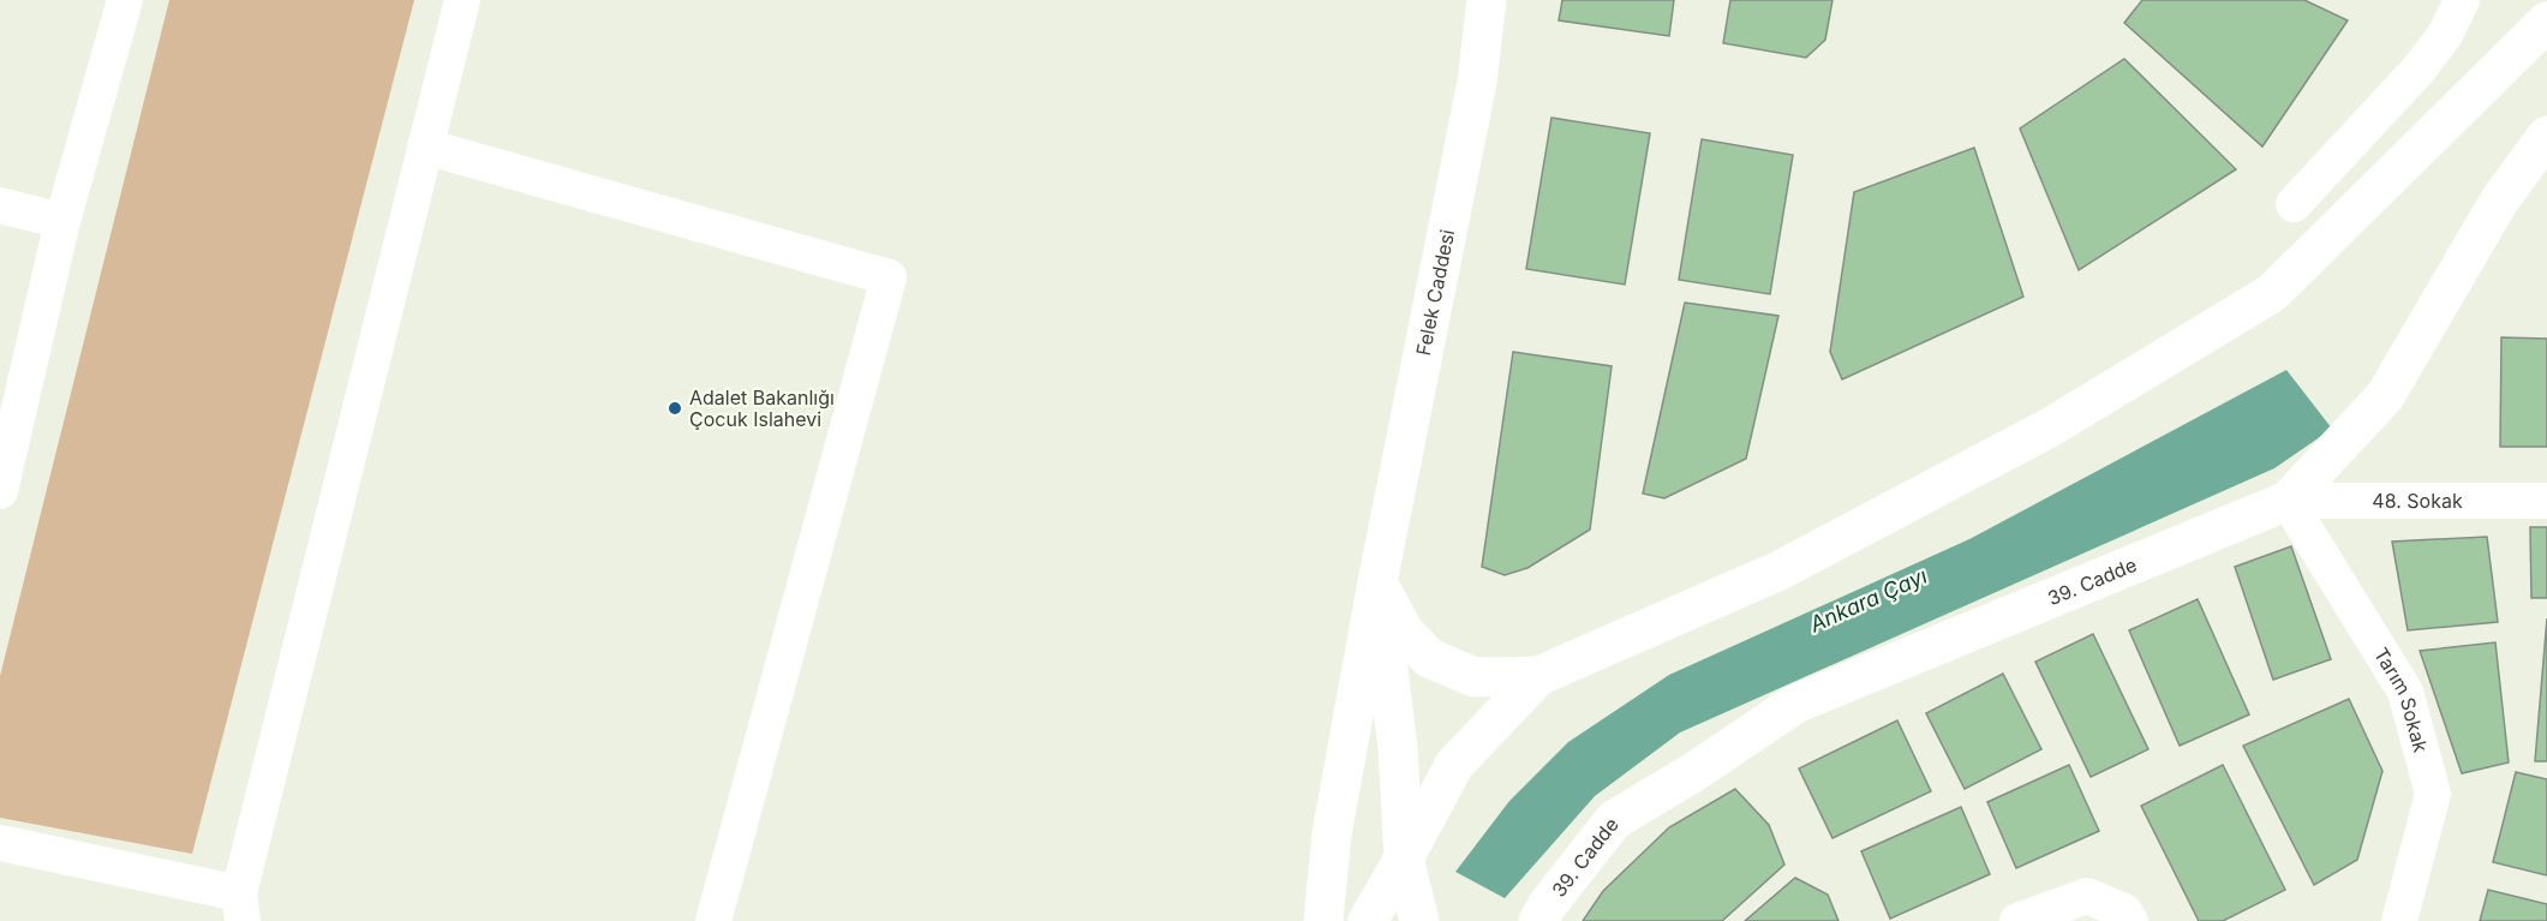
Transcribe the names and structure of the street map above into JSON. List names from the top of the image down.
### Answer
{
  "streets": {
    "main road": ["Felek Caddesi", "39. Cadde"],
    "street": ["48. Sokak", "Tarım Sokak"]
  },
  "crossings": [
    ["48. Sokak", "39. Cadde"],
    ["48. Sokak", "Tarım Sokak"],
    ["39. Cadde", "Tarım Sokak"]
  ],
  "water": ["Ankara Çayı"],
  "places": ["Adalet Bakanlığı Çocuk Islahevi"]
}
